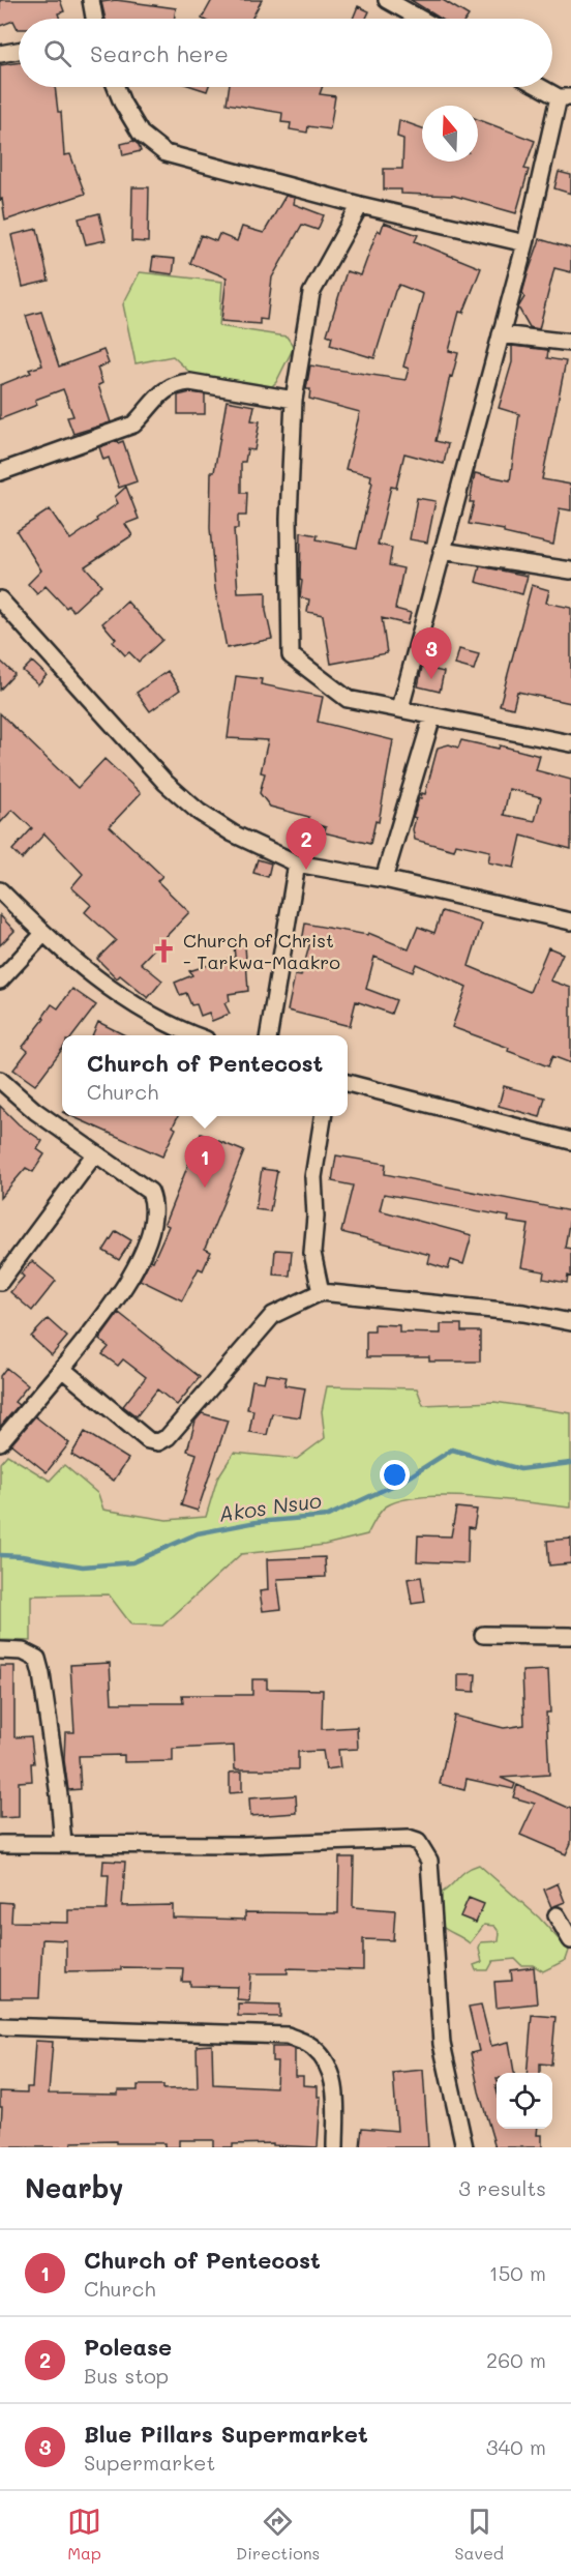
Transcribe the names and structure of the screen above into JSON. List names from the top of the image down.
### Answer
{
  "water": ["Akos Nsuo"],
  "places": {
    "church": ["Church of Christ - Tarkwa-Maakro"]
  },
  "north": "top",
  "page": {
    "search": "Search here",
    "pins": ["3", "2", "1"],
    "popup": ["Church of Pentecost", "Church"],
    "heading": ["Nearby", "3 results"],
    "list": [
      {
        "mark": "1",
        "name": "Church of Pentecost",
        "note": "Church",
        "value": "150 m"
      },
      {
        "mark": "2",
        "name": "Polease",
        "note": "Bus stop",
        "value": "260 m"
      },
      {
        "mark": "3",
        "name": "Blue Pillars Supermarket",
        "note": "Supermarket",
        "value": "340 m"
      }
    ],
    "nav": ["Map", "Directions", "Saved"]
  }
}
